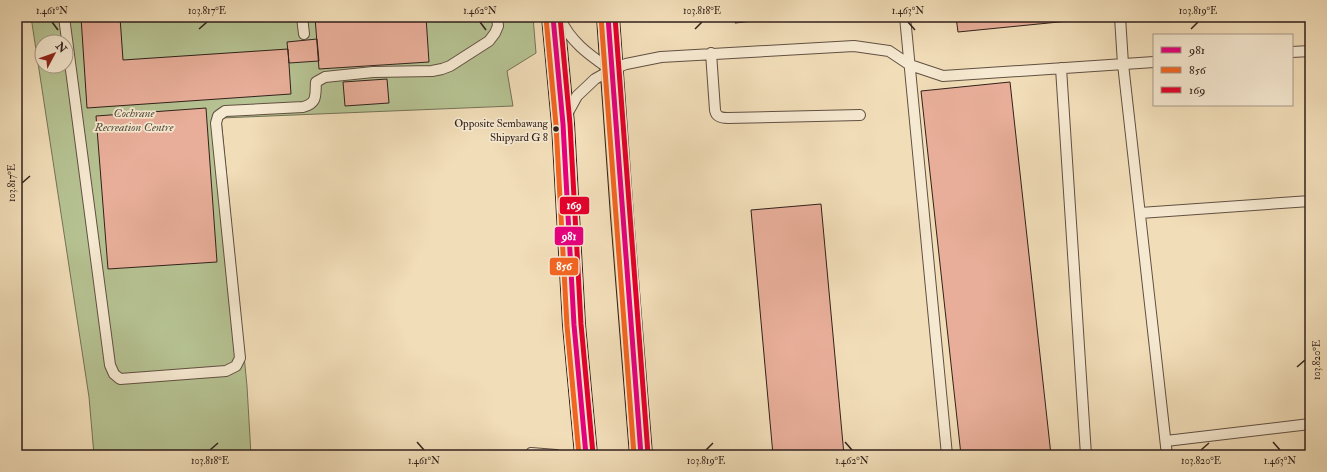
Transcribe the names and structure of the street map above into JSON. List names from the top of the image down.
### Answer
{
  "parks": ["Cochrane Recreation Centre"],
  "places": ["Opposite Sembawang Shipyard G 8"],
  "lines": ["transit line 981", "transit line 856", "transit line 169"],
  "legend": ["981", "856", "169"],
  "north": "top right",
  "coordinates": [
    "1.461°N",
    "103.817°E",
    "1.462°N",
    "103.818°E",
    "1.463°N",
    "103.819°E",
    "103.820°E"
  ]
}
